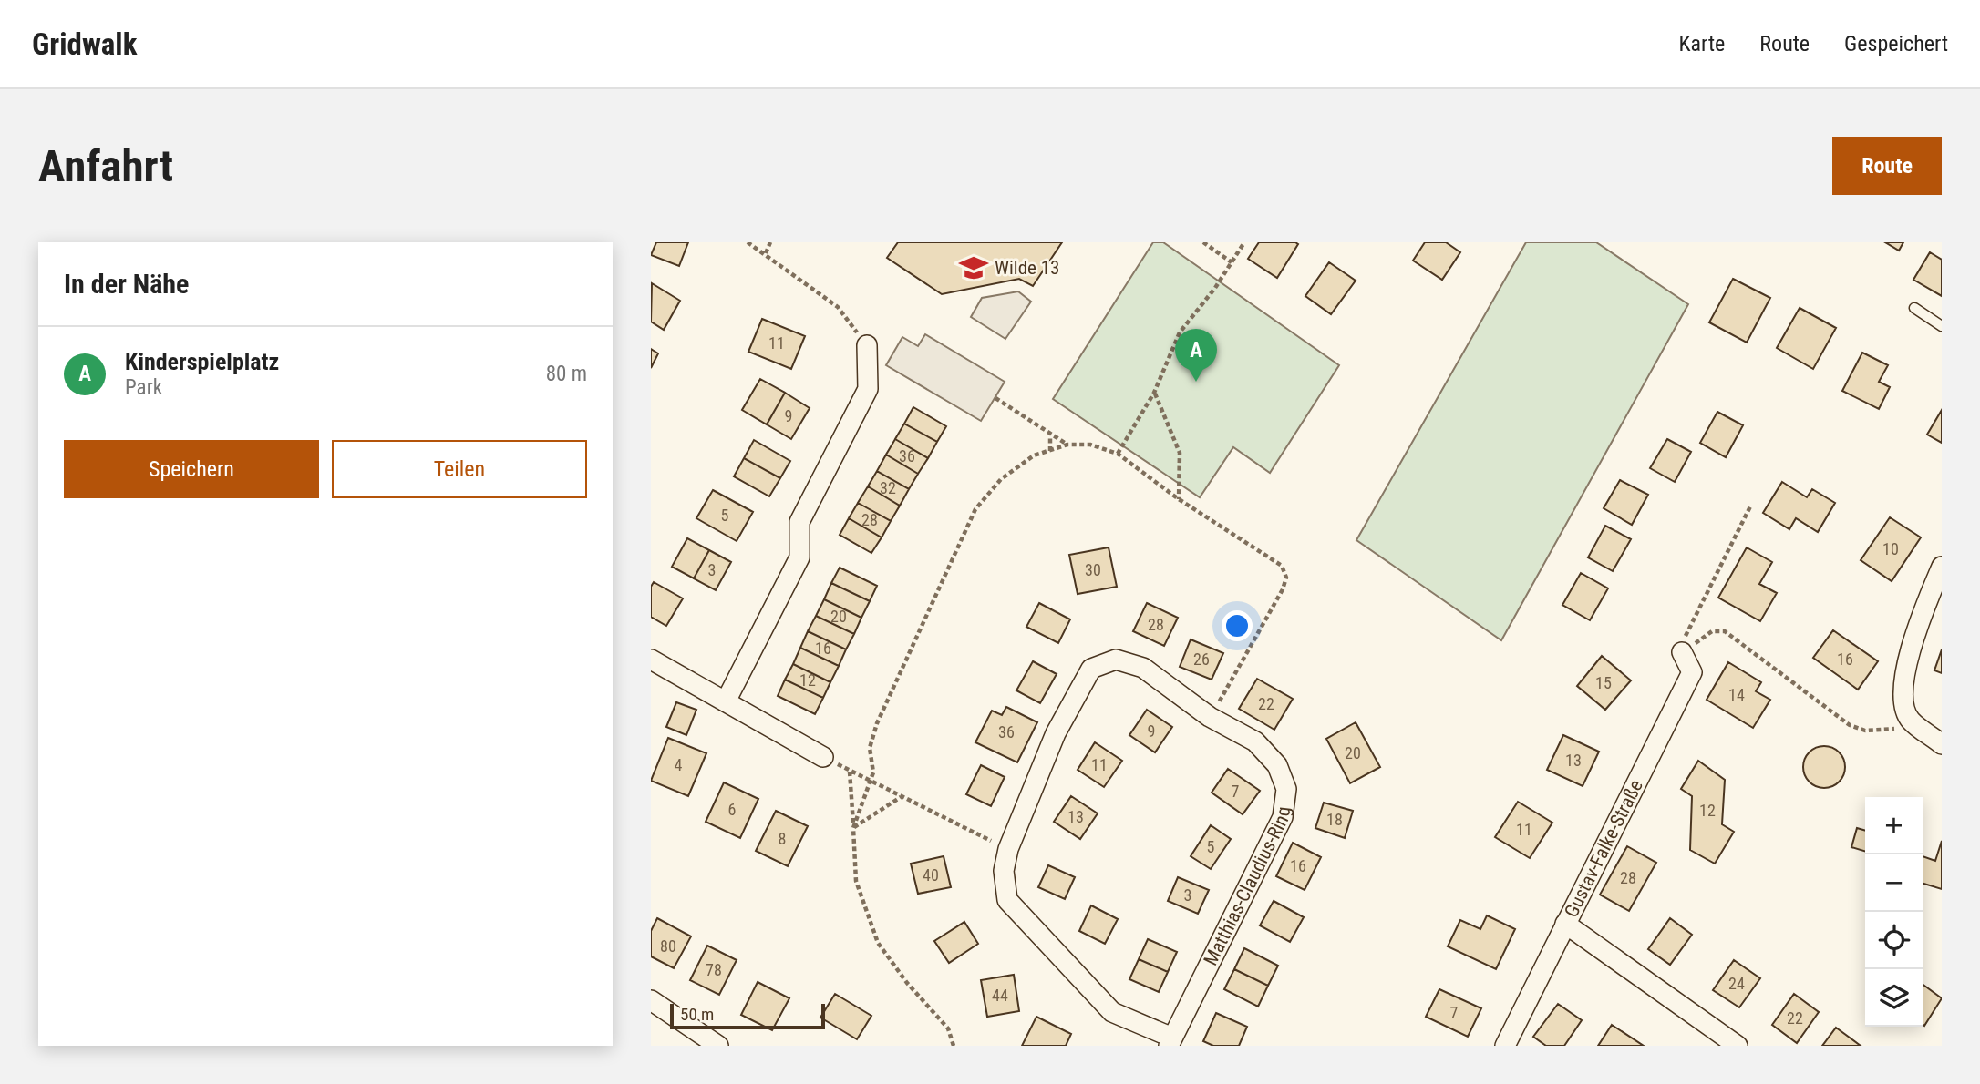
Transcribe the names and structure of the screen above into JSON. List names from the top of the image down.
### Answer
{
  "streets": {
    "street": ["Gustav-Falke-Straße", "Matthias-Claudius-Ring"]
  },
  "places": {
    "school or university": ["Wilde 13"]
  },
  "house_numbers": [
    "11",
    "9",
    "36",
    "32",
    "5",
    "28",
    "10",
    "3",
    "30",
    "20",
    "28",
    "16",
    "26",
    "16",
    "12",
    "15",
    "14",
    "22",
    "9",
    "36",
    "20",
    "13",
    "4",
    "11",
    "7",
    "6",
    "12",
    "13",
    "18",
    "11",
    "8",
    "5",
    "16",
    "40",
    "28",
    "3",
    "80",
    "78",
    "24",
    "44",
    "7",
    "22"
  ],
  "scale_bar": "50 m",
  "page": {
    "header": "Gridwalk",
    "nav": ["Karte", "Route", "Gespeichert"],
    "buttons": [
      "Route",
      ["Speichern", "Teilen"]
    ],
    "title": "Anfahrt",
    "heading": "In der Nähe",
    "list": [
      {
        "mark": "A",
        "name": "Kinderspielplatz",
        "note": "Park",
        "value": "80 m"
      }
    ],
    "pins": "A",
    "map_buttons": ["+", "−"],
    "scale": "50 m"
  }
}
